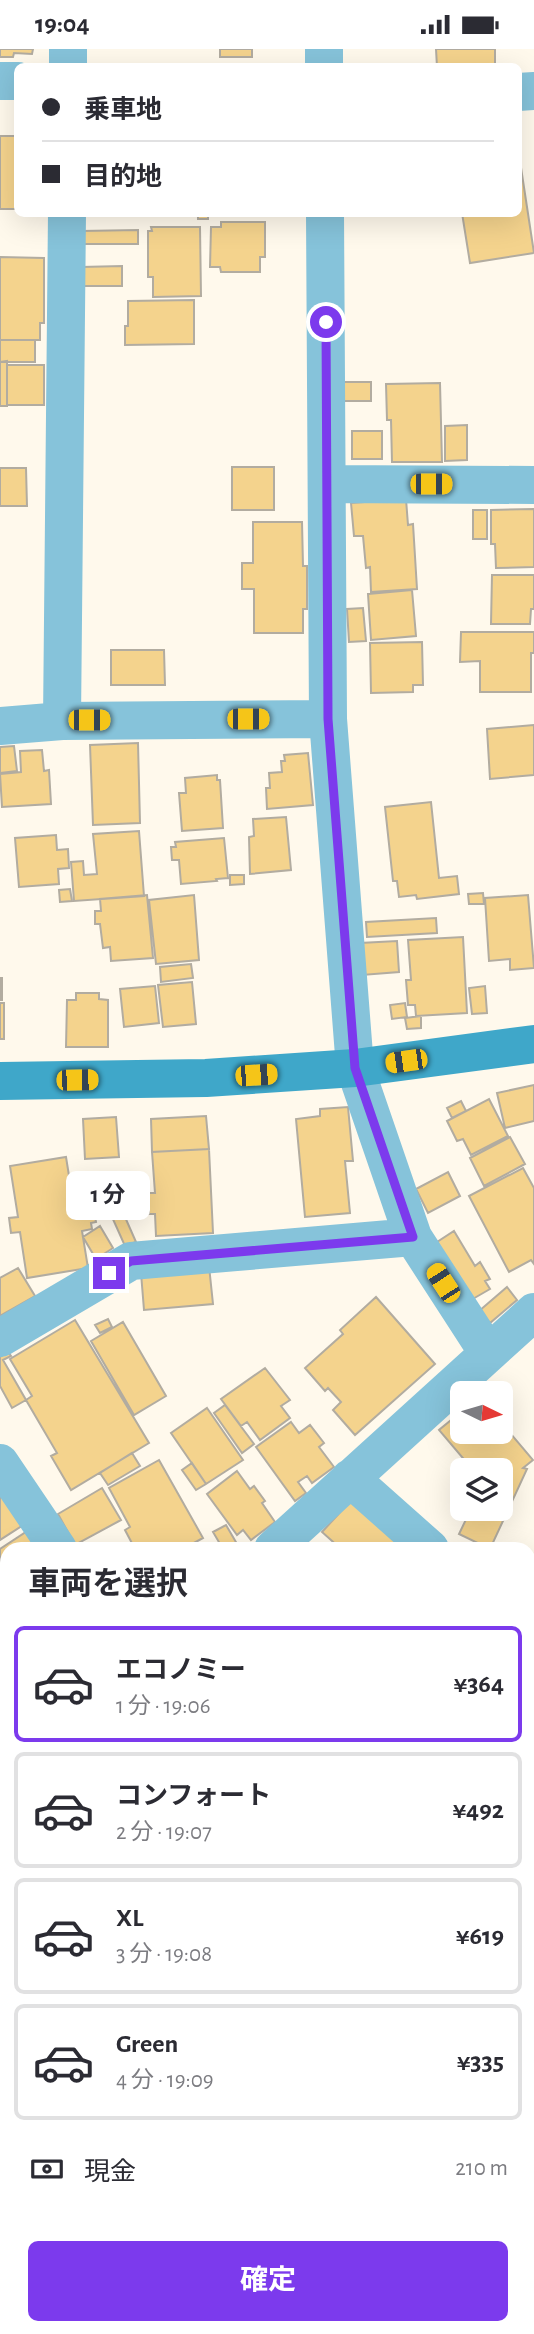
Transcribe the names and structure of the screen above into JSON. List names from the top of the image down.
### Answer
{
  "north": "right",
  "page": {
    "status": "19:04",
    "banner": ["乗車地", "目的地"],
    "bubble": "1 分",
    "heading": "車両を選択",
    "list": [
      {
        "name": "エコノミー",
        "note": "1 分 · 19:06",
        "value": "¥364"
      },
      {
        "name": "コンフォート",
        "note": "2 分 · 19:07",
        "value": "¥492"
      },
      {
        "name": "XL",
        "note": "3 分 · 19:08",
        "value": "¥619"
      },
      {
        "name": "Green",
        "note": "4 分 · 19:09",
        "value": "¥335"
      }
    ],
    "pay": ["現金", "210 m"],
    "buttons": "確定"
  }
}
